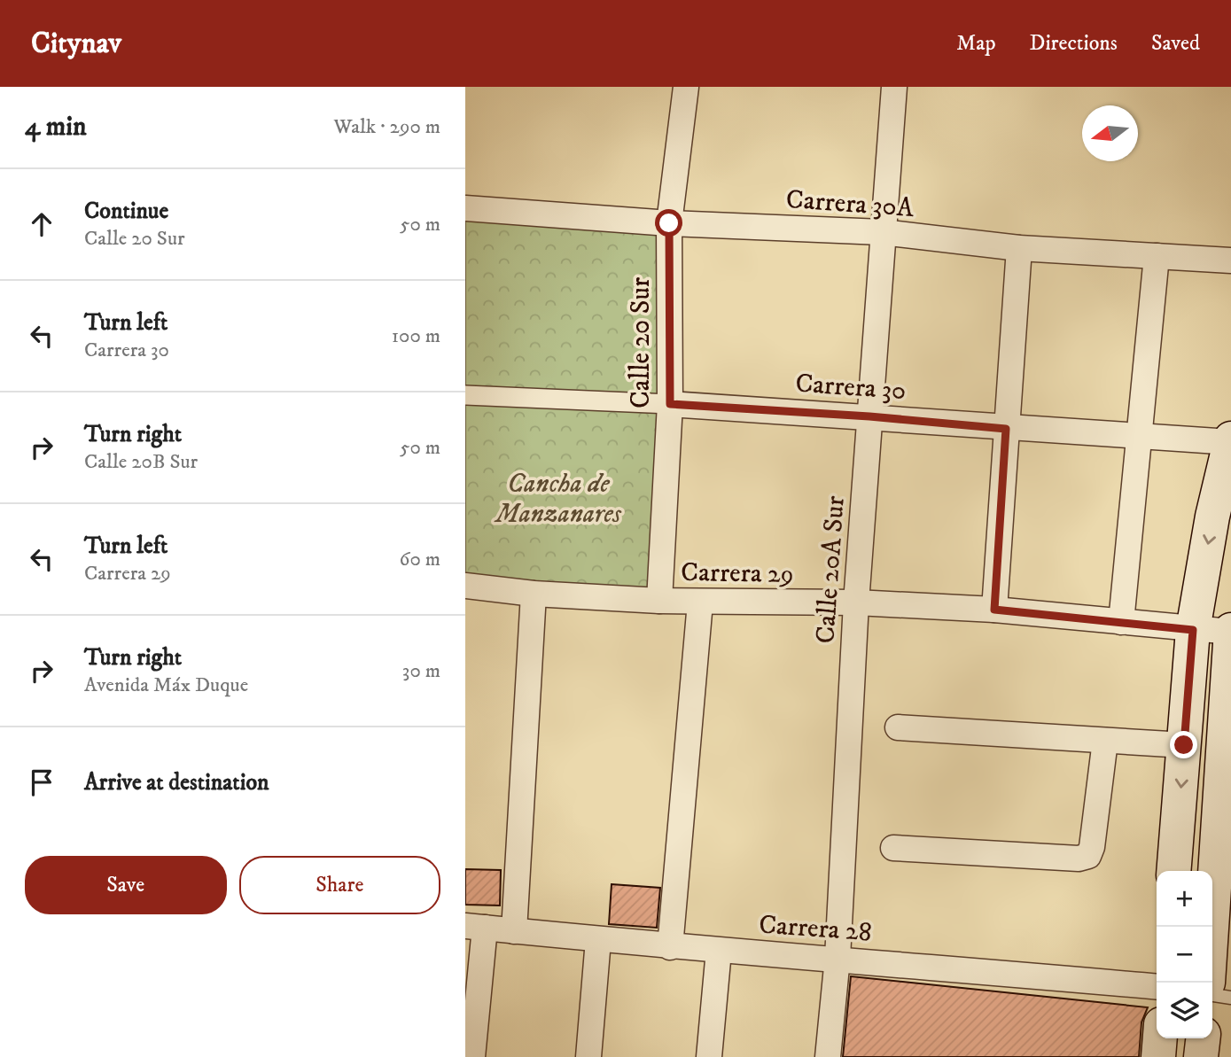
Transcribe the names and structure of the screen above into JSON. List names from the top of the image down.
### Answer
{
  "streets": {
    "street": [
      "Carrera 30A",
      "Calle 20 Sur",
      "Carrera 30",
      "Calle 20A Sur",
      "Carrera 29",
      "Carrera 28"
    ]
  },
  "crossings": [
    ["Carrera 30A", "Calle 20 Sur"],
    ["Carrera 30A", "Calle 20A Sur"],
    ["Calle 20 Sur", "Carrera 30"],
    ["Calle 20 Sur", "Carrera 29"],
    ["Carrera 30", "Calle 20A Sur"],
    ["Calle 20A Sur", "Carrera 29"],
    ["Calle 20A Sur", "Carrera 28"]
  ],
  "parks": ["Cancha de Manzanares"],
  "north": "left",
  "page": {
    "header": "Citynav",
    "nav": ["Map", "Directions", "Saved"],
    "heading": ["4 min", "Walk · 290 m"],
    "list": [
      ["Continue", "Calle 20 Sur", "50 m"],
      ["Turn left", "Carrera 30", "100 m"],
      ["Turn right", "Calle 20B Sur", "50 m"],
      ["Turn left", "Carrera 29", "60 m"],
      ["Turn right", "Avenida Máx Duque", "30 m"],
      "Arrive at destination"
    ],
    "buttons": ["Save", "Share"],
    "map_buttons": ["+", "−"]
  }
}
